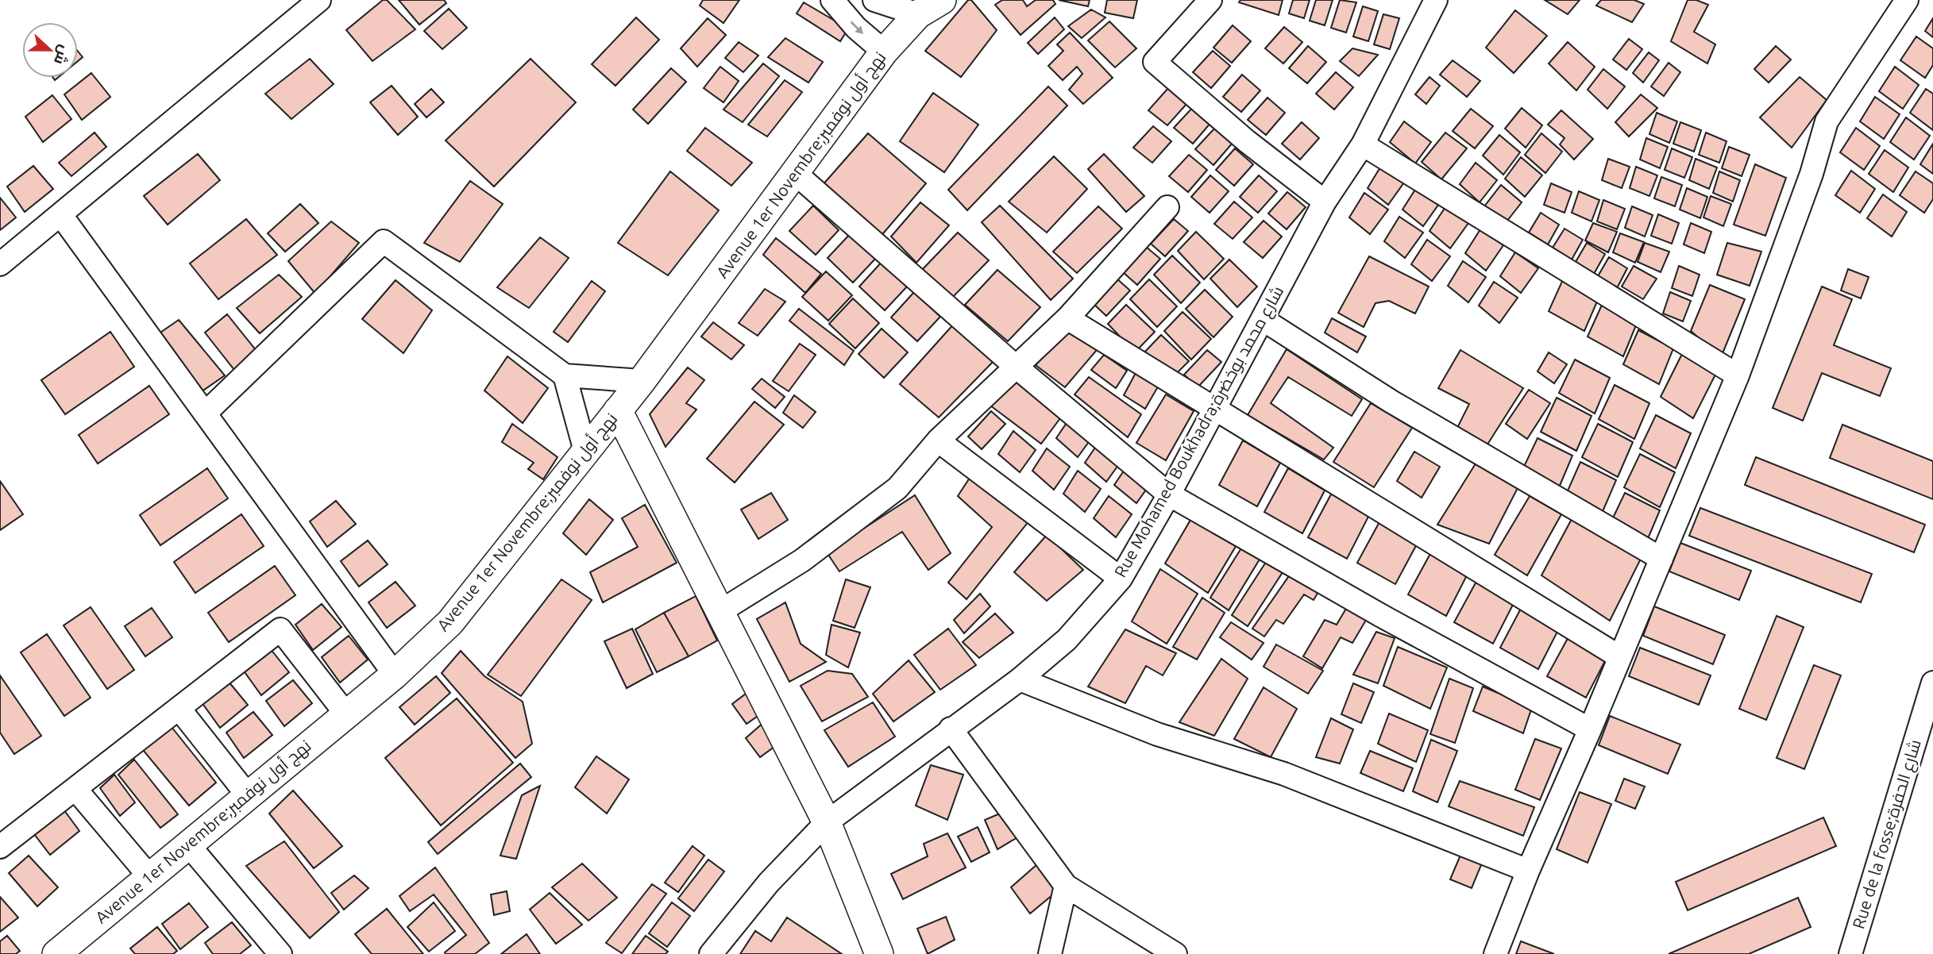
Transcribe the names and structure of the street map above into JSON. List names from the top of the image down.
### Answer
{
  "streets": {
    "main road": ["Avenue 1er Novembre;نهج أول نوفمبر"],
    "street": ["Rue Mohamed Boukhadra;شارع محمد بوخضرة", "Rue de la fosse;شارع الحفرة"]
  },
  "north": "right"
}
